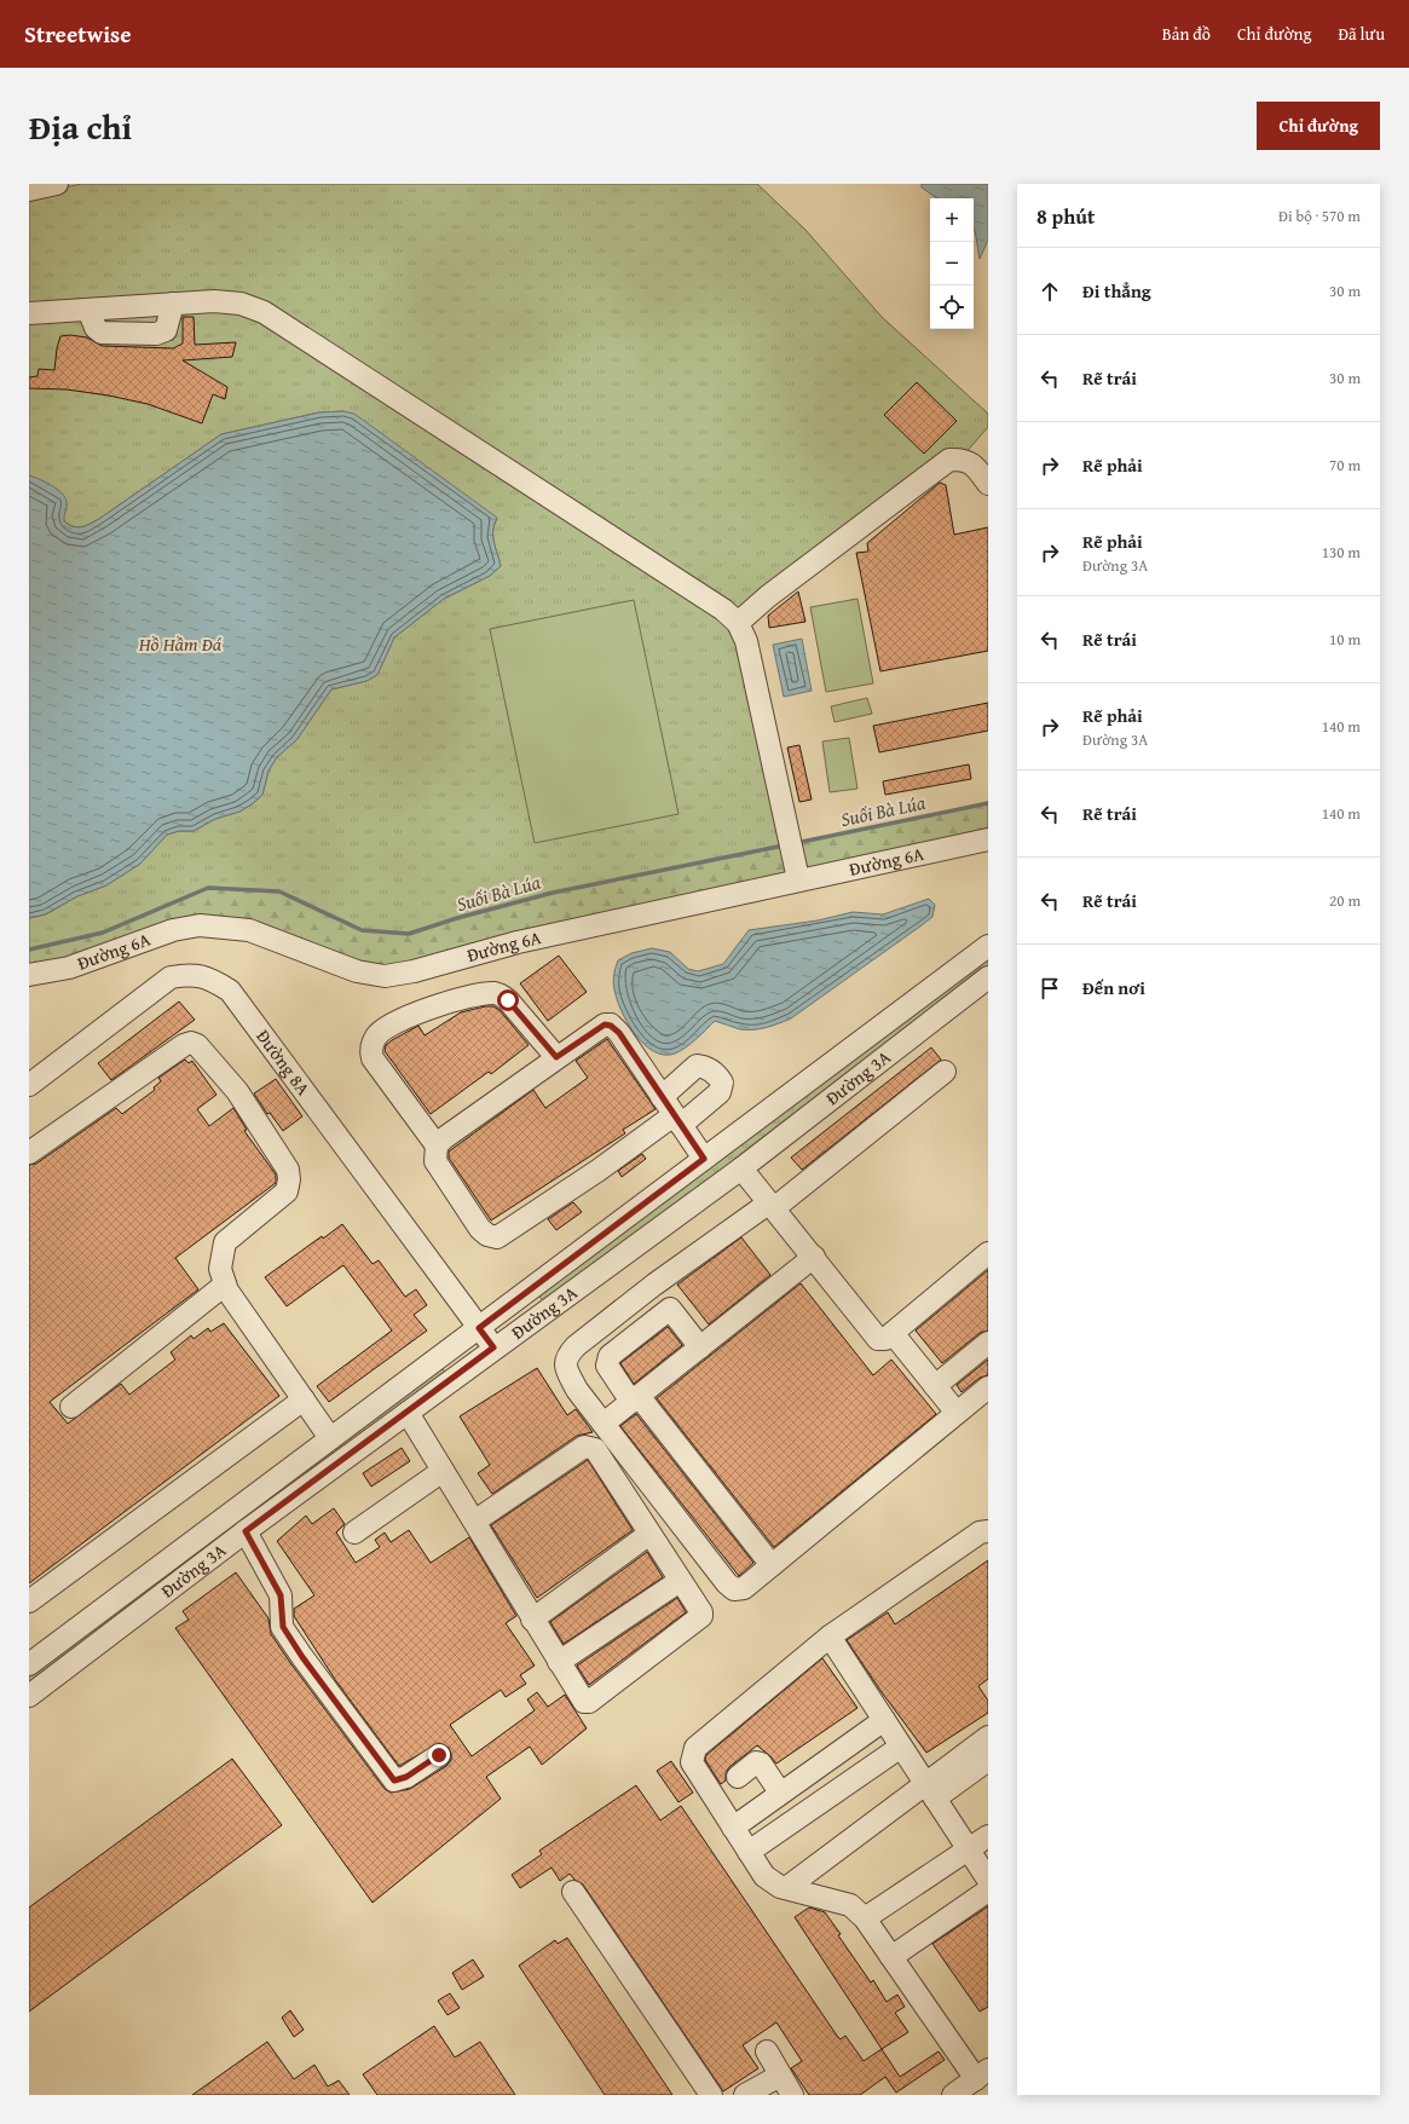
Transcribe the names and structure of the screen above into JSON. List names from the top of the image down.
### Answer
{
  "streets": {
    "street": ["Đường 6A", "Đường 8A", "Đường 3A"]
  },
  "crossings": [
    ["Đường 8A", "Đường 3A"]
  ],
  "water": ["Hồ Hầm Đá", "Suối Bà Lúa"],
  "page": {
    "header": "Streetwise",
    "nav": ["Bản đồ", "Chỉ đường", "Đã lưu"],
    "title": "Địa chỉ",
    "buttons": "Chỉ đường",
    "heading": ["8 phút", "Đi bộ · 570 m"],
    "map_buttons": ["+", "−"],
    "list": [
      ["Đi thẳng", "30 m"],
      ["Rẽ trái", "30 m"],
      ["Rẽ phải", "70 m"],
      ["Rẽ phải", "Đường 3A", "130 m"],
      ["Rẽ trái", "10 m"],
      ["Rẽ phải", "Đường 3A", "140 m"],
      ["Rẽ trái", "140 m"],
      ["Rẽ trái", "20 m"],
      "Đến nơi"
    ]
  }
}
